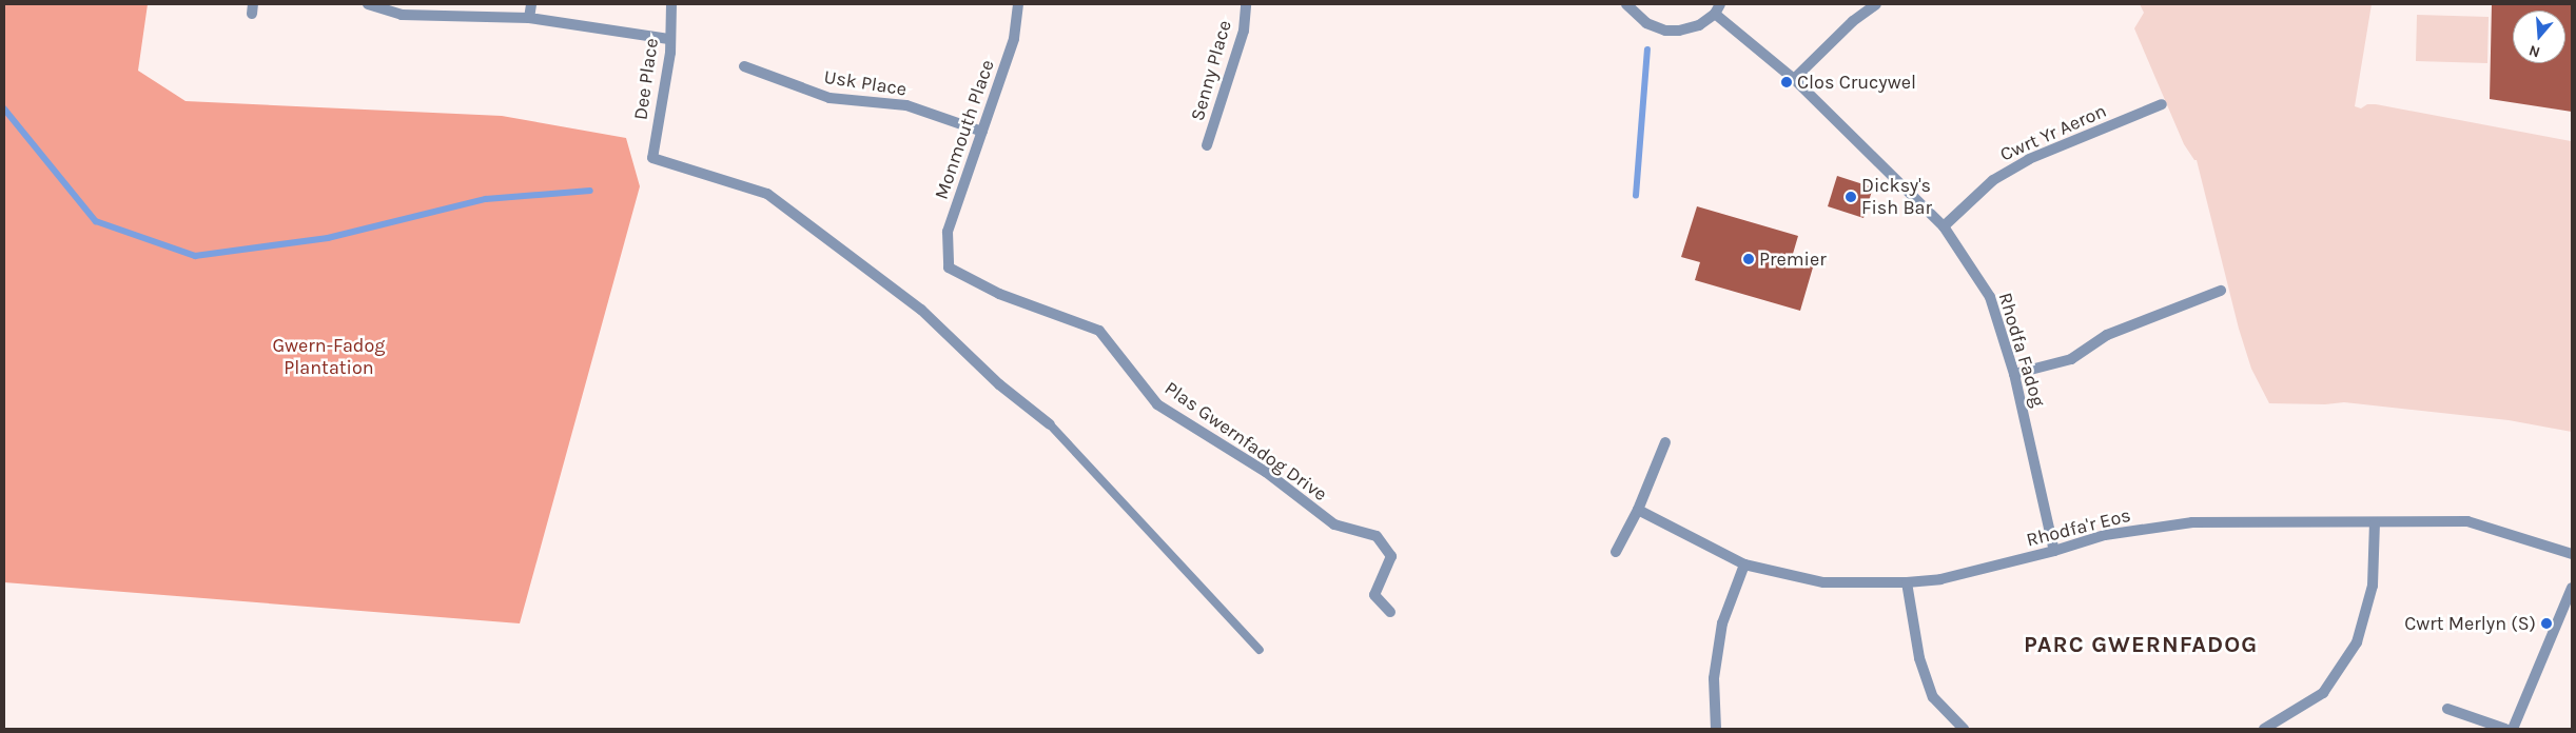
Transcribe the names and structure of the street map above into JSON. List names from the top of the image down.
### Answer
{
  "streets": {
    "street": [
      "Senny Place",
      "Dee Place",
      "Usk Place",
      "Monmouth Place",
      "Cwrt Yr Aeron",
      "Rhodfa Fadog",
      "Plas Gwernfadog Drive",
      "Rhodfa'r Eos"
    ]
  },
  "crossings": [
    ["Usk Place", "Monmouth Place"],
    ["Monmouth Place", "Plas Gwernfadog Drive"],
    ["Cwrt Yr Aeron", "Rhodfa Fadog"],
    ["Rhodfa Fadog", "Rhodfa'r Eos"]
  ],
  "districts": ["PARC GWERNFADOG"],
  "parks": ["Gwern-Fadog Plantation"],
  "places": [
    "Clos Crucywel",
    "Dicksy's Fish Bar",
    "Premier",
    "Cwrt Merlyn (S)"
  ],
  "north": "bottom"
}
